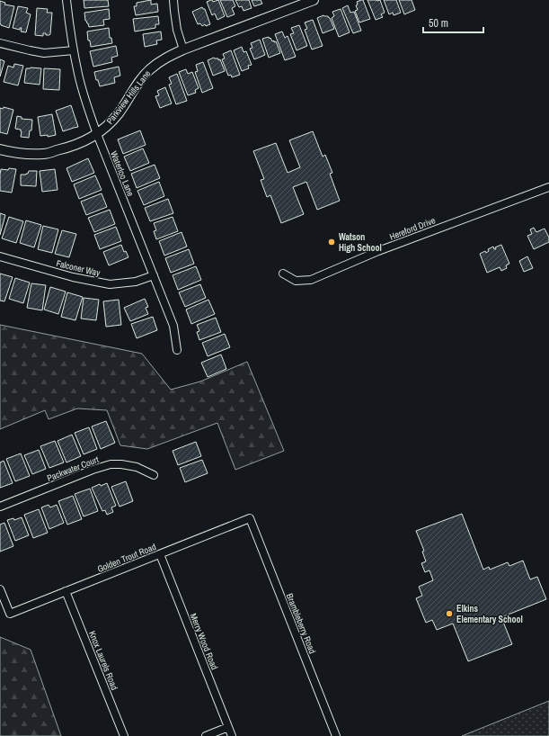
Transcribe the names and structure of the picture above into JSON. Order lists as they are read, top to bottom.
{
  "streets": {
    "street": [
      "Parkview Hills Lane",
      "Waterloo Lane",
      "Hereford Drive",
      "Falconer Way",
      "Packwater Court",
      "Golden Trout Road",
      "Brambleberry Road",
      "Merry Wood Road",
      "Knox Laurels Road"
    ]
  },
  "crossings": [
    ["Parkview Hills Lane", "Waterloo Lane"],
    ["Waterloo Lane", "Falconer Way"],
    ["Golden Trout Road", "Brambleberry Road"],
    ["Golden Trout Road", "Merry Wood Road"],
    ["Golden Trout Road", "Knox Laurels Road"]
  ],
  "places": ["Watson High School", "Elkins Elementary School"],
  "scale_bar": "50 m"
}
